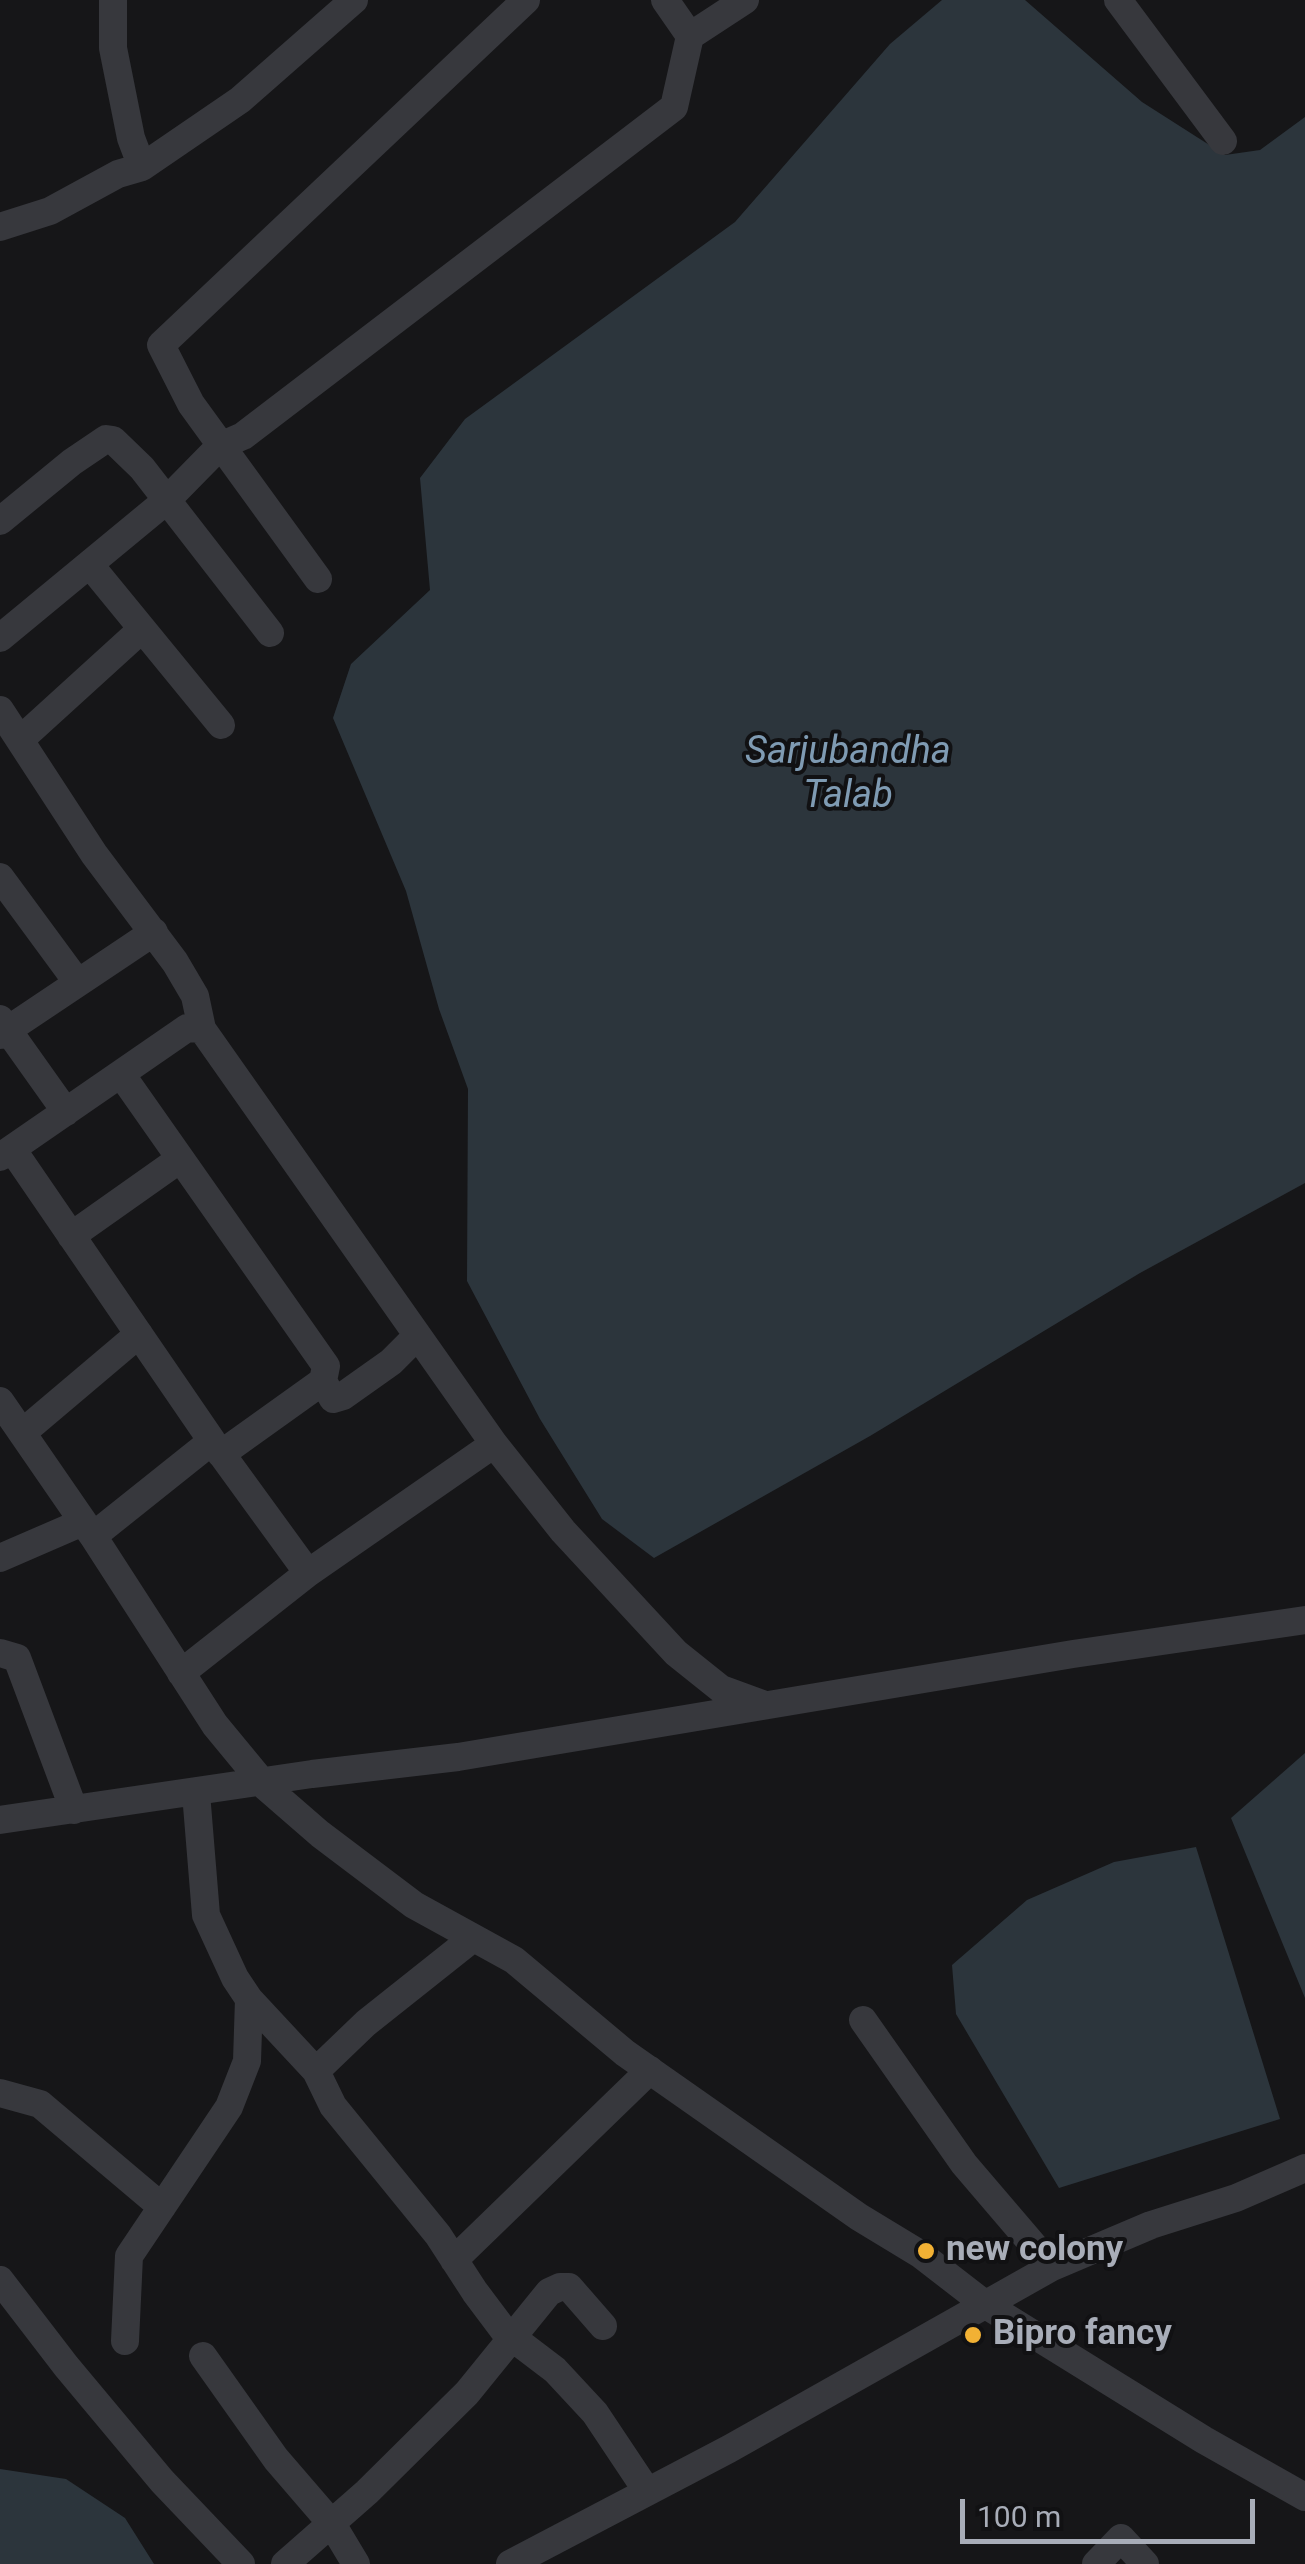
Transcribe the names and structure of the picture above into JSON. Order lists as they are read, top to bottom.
{
  "water": ["Sarjubandha Talab"],
  "places": ["new colony", "Bipro fancy"],
  "scale_bar": "100 m"
}
